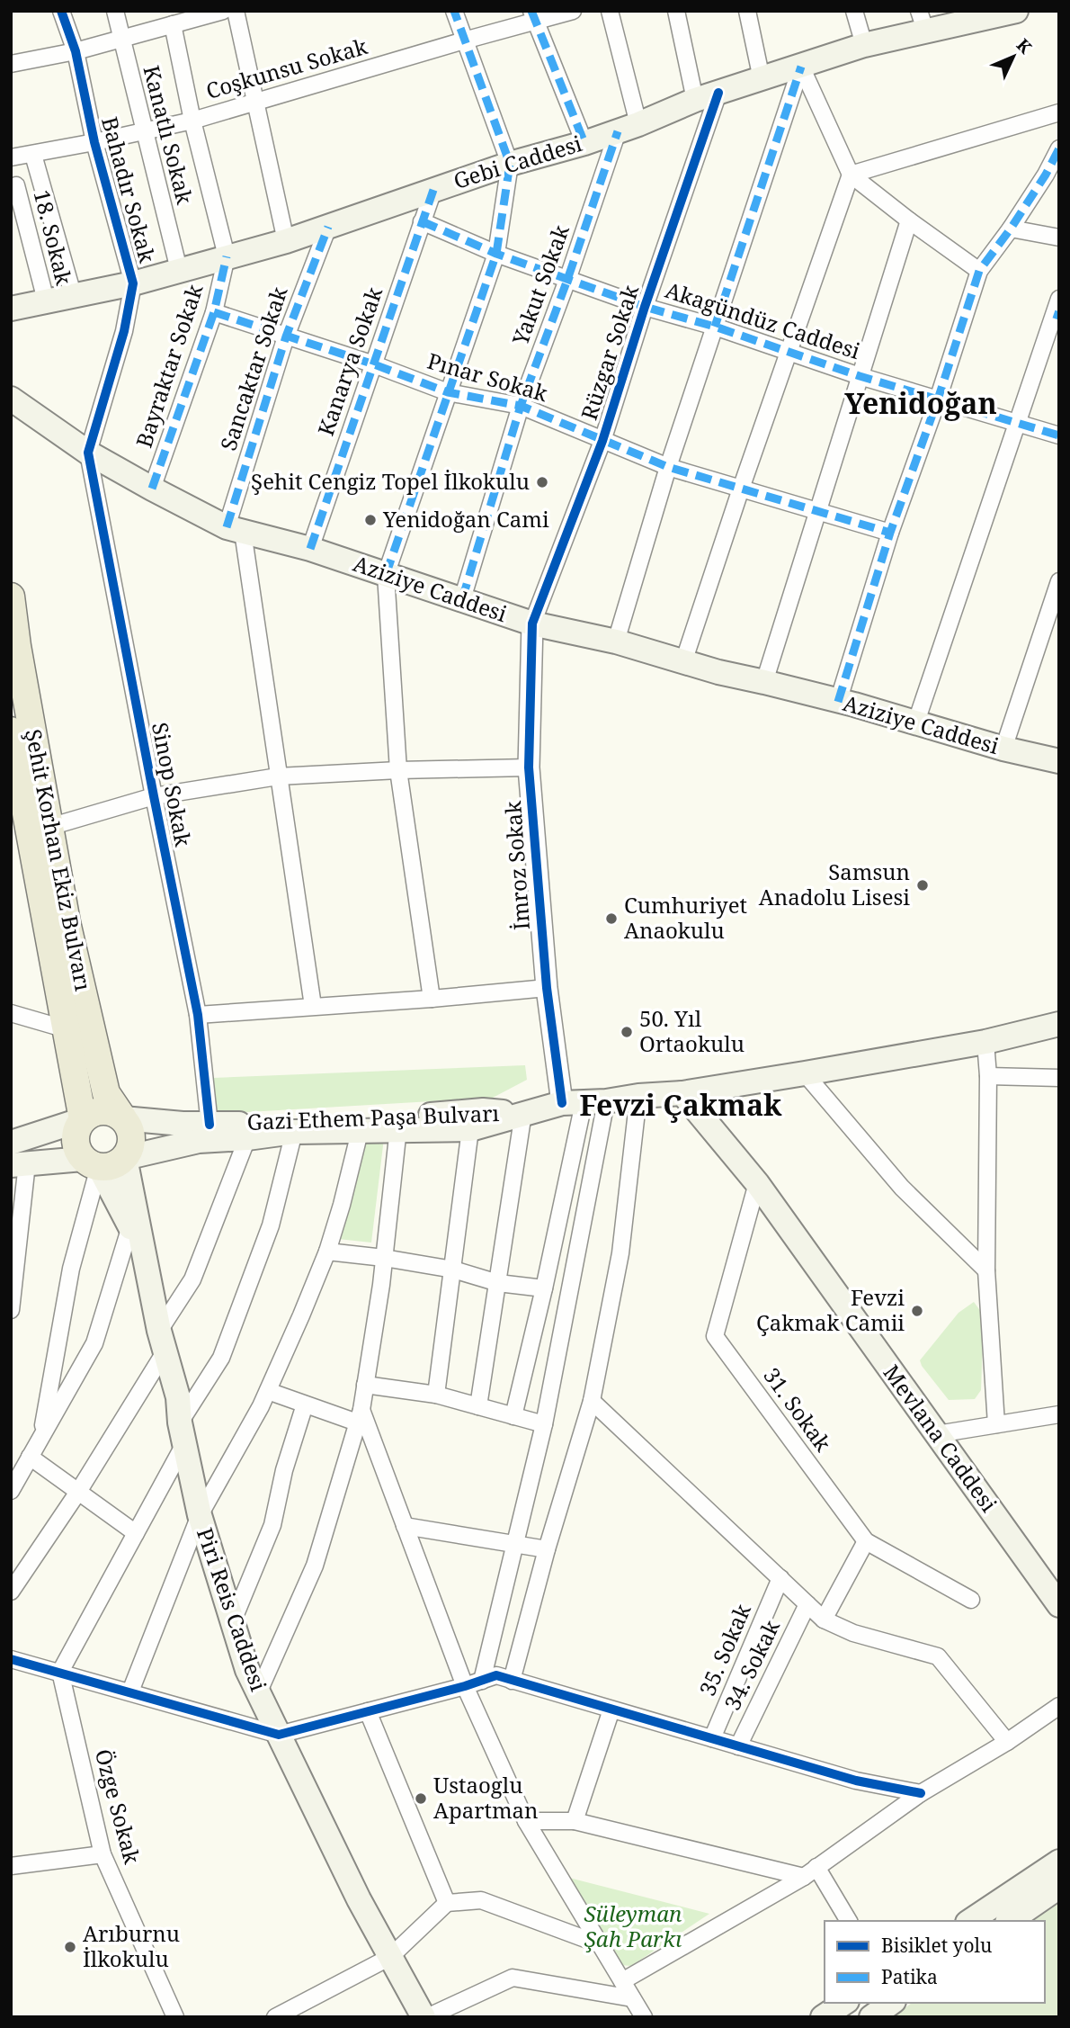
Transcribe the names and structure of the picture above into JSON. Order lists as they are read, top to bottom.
{
  "streets": {
    "main road": [
      "Gebi Caddesi",
      "Aziziye Caddesi",
      "Şehit Korhan Ekiz Bulvarı",
      "Gazi Ethem Paşa Bulvarı",
      "Mevlana Caddesi",
      "Piri Reis Caddesi"
    ],
    "street": [
      "Coşkunsu Sokak",
      "Kanatlı Sokak",
      "Bahadır Sokak",
      "18. Sokak",
      "Yakut Sokak",
      "Akagündüz Caddesi",
      "Rüzgar Sokak",
      "Kanarya Sokak",
      "Bayraktar Sokak",
      "Sancaktar Sokak",
      "Pınar Sokak",
      "Sinop Sokak",
      "İmroz Sokak",
      "31. Sokak",
      "35. Sokak",
      "34. Sokak",
      "Özge Sokak"
    ]
  },
  "crossings": [
    ["Coşkunsu Sokak", "Kanatlı Sokak"],
    ["Coşkunsu Sokak", "Bahadır Sokak"],
    ["Kanatlı Sokak", "Gebi Caddesi"],
    ["Gebi Caddesi", "Bahadır Sokak"],
    ["Gebi Caddesi", "18. Sokak"],
    ["Gebi Caddesi", "Yakut Sokak"],
    ["Gebi Caddesi", "Rüzgar Sokak"],
    ["Gebi Caddesi", "Kanarya Sokak"],
    ["Gebi Caddesi", "Bayraktar Sokak"],
    ["Gebi Caddesi", "Sancaktar Sokak"],
    ["Bahadır Sokak", "Aziziye Caddesi"],
    ["Bahadır Sokak", "Sinop Sokak"],
    ["Yakut Sokak", "Akagündüz Caddesi"],
    ["Yakut Sokak", "Pınar Sokak"],
    ["Yakut Sokak", "Aziziye Caddesi"],
    ["Akagündüz Caddesi", "Rüzgar Sokak"],
    ["Akagündüz Caddesi", "Kanarya Sokak"],
    ["Rüzgar Sokak", "Pınar Sokak"],
    ["Rüzgar Sokak", "Aziziye Caddesi"],
    ["Rüzgar Sokak", "İmroz Sokak"],
    ["Kanarya Sokak", "Pınar Sokak"],
    ["Kanarya Sokak", "Aziziye Caddesi"],
    ["Bayraktar Sokak", "Pınar Sokak"],
    ["Bayraktar Sokak", "Aziziye Caddesi"],
    ["Sancaktar Sokak", "Pınar Sokak"],
    ["Sancaktar Sokak", "Aziziye Caddesi"],
    ["Aziziye Caddesi", "Sinop Sokak"],
    ["Aziziye Caddesi", "İmroz Sokak"],
    ["Sinop Sokak", "Gazi Ethem Paşa Bulvarı"],
    ["Şehit Korhan Ekiz Bulvarı", "Gazi Ethem Paşa Bulvarı"],
    ["Şehit Korhan Ekiz Bulvarı", "Piri Reis Caddesi"],
    ["Gazi Ethem Paşa Bulvarı", "Piri Reis Caddesi"],
    ["31. Sokak", "Mevlana Caddesi"]
  ],
  "districts": ["Yenidoğan", "Fevzi Çakmak"],
  "parks": ["Süleyman Şah Parkı"],
  "places": [
    "Şehit Cengiz Topel İlkokulu",
    "Yenidoğan Cami",
    "Samsun Anadolu Lisesi",
    "Cumhuriyet Anaokulu",
    "50. Yıl Ortaokulu",
    "Fevzi Çakmak Camii",
    "Ustaoglu Apartman",
    "Arıburnu İlkokulu"
  ],
  "legend": ["Bisiklet yolu", "Patika"],
  "north": "top right"
}
